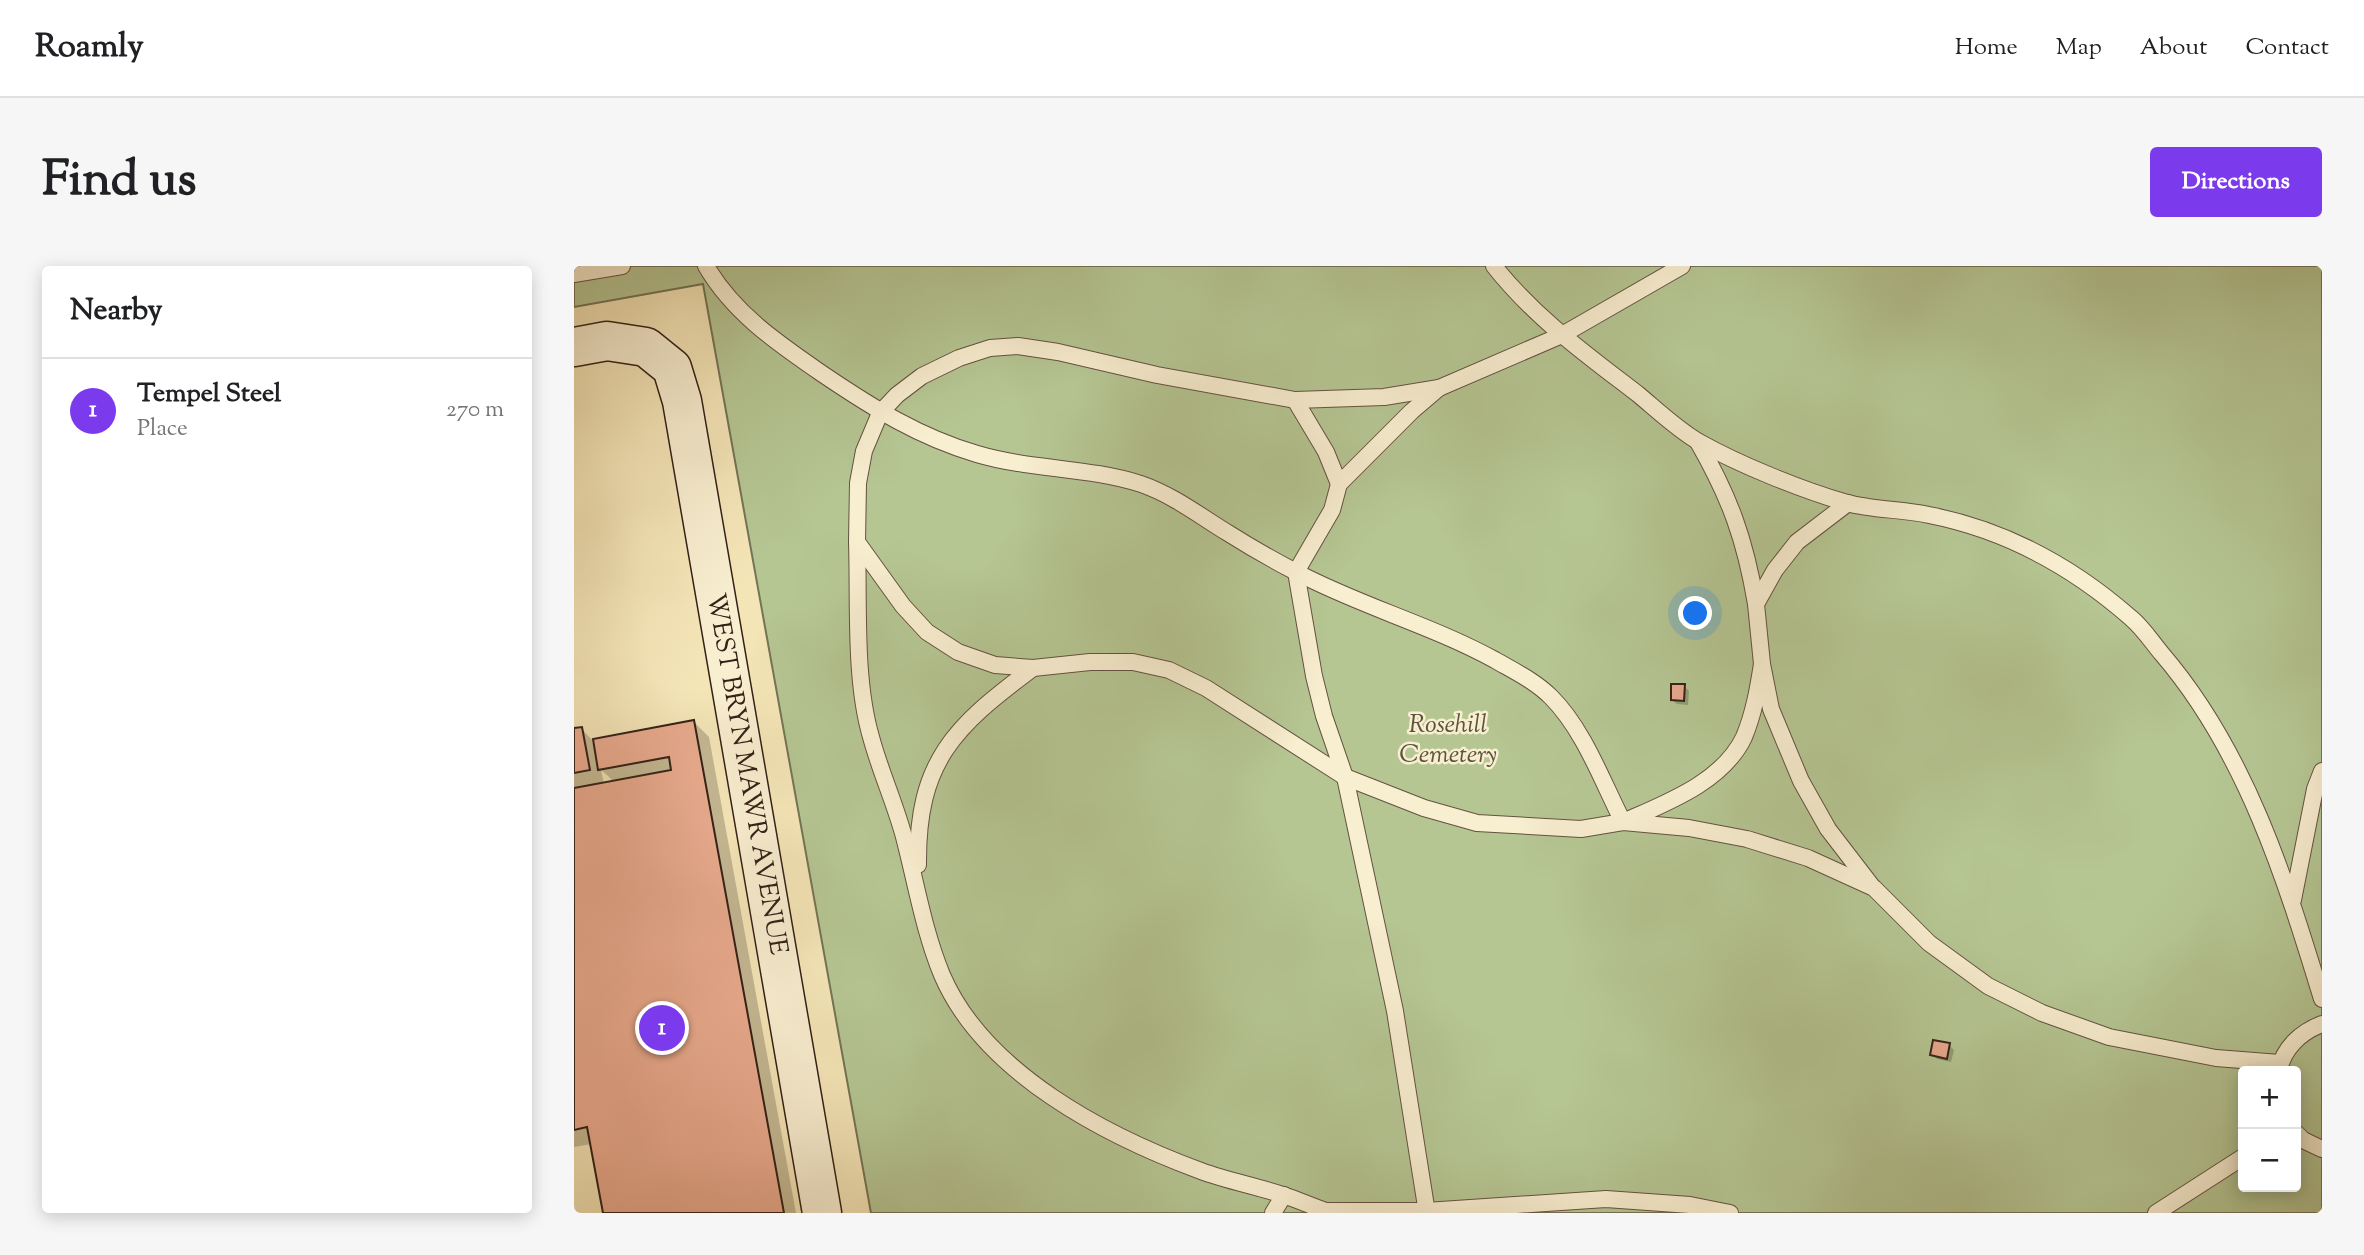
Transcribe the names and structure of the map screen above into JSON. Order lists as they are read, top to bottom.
{
  "streets": {
    "street": ["WEST BRYN MAWR AVENUE"]
  },
  "parks": ["Rosehill Cemetery"],
  "page": {
    "header": "Roamly",
    "nav": [
      "Home",
      "Map",
      "About",
      "Contact"
    ],
    "title": "Find us",
    "buttons": "Directions",
    "heading": "Nearby",
    "list": [
      {
        "mark": "1",
        "name": "Tempel Steel",
        "note": "Place",
        "value": "270 m"
      }
    ],
    "pins": "1",
    "map_buttons": ["+", "−"]
  }
}
